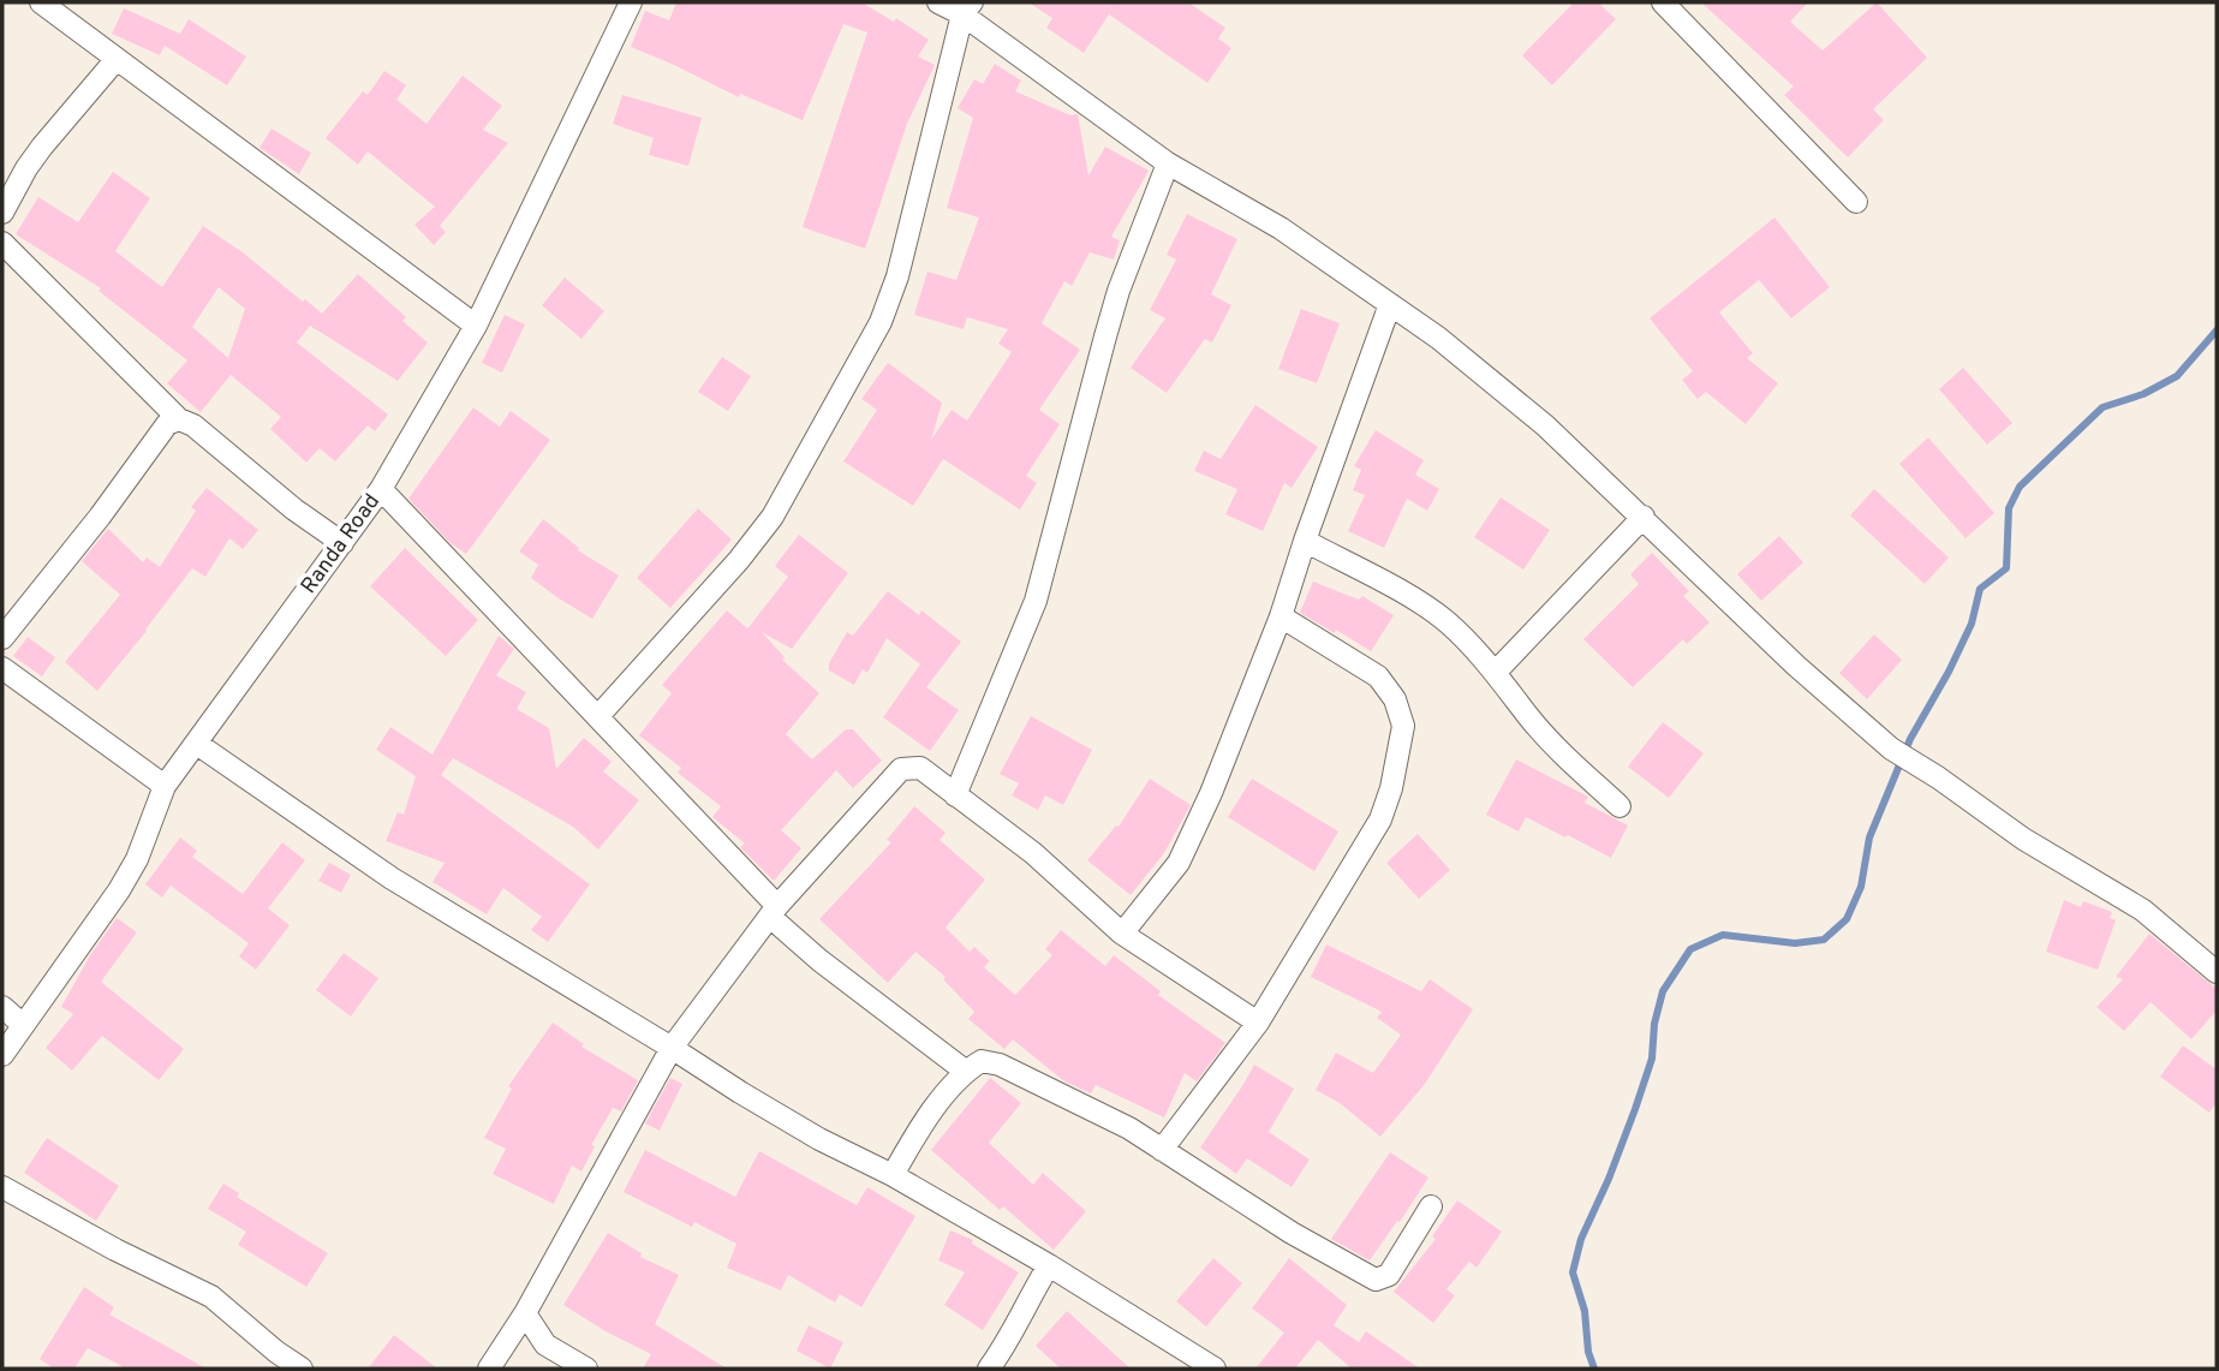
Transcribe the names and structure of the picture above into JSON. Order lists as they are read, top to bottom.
{
  "streets": {
    "street": ["Randa Road"]
  }
}
